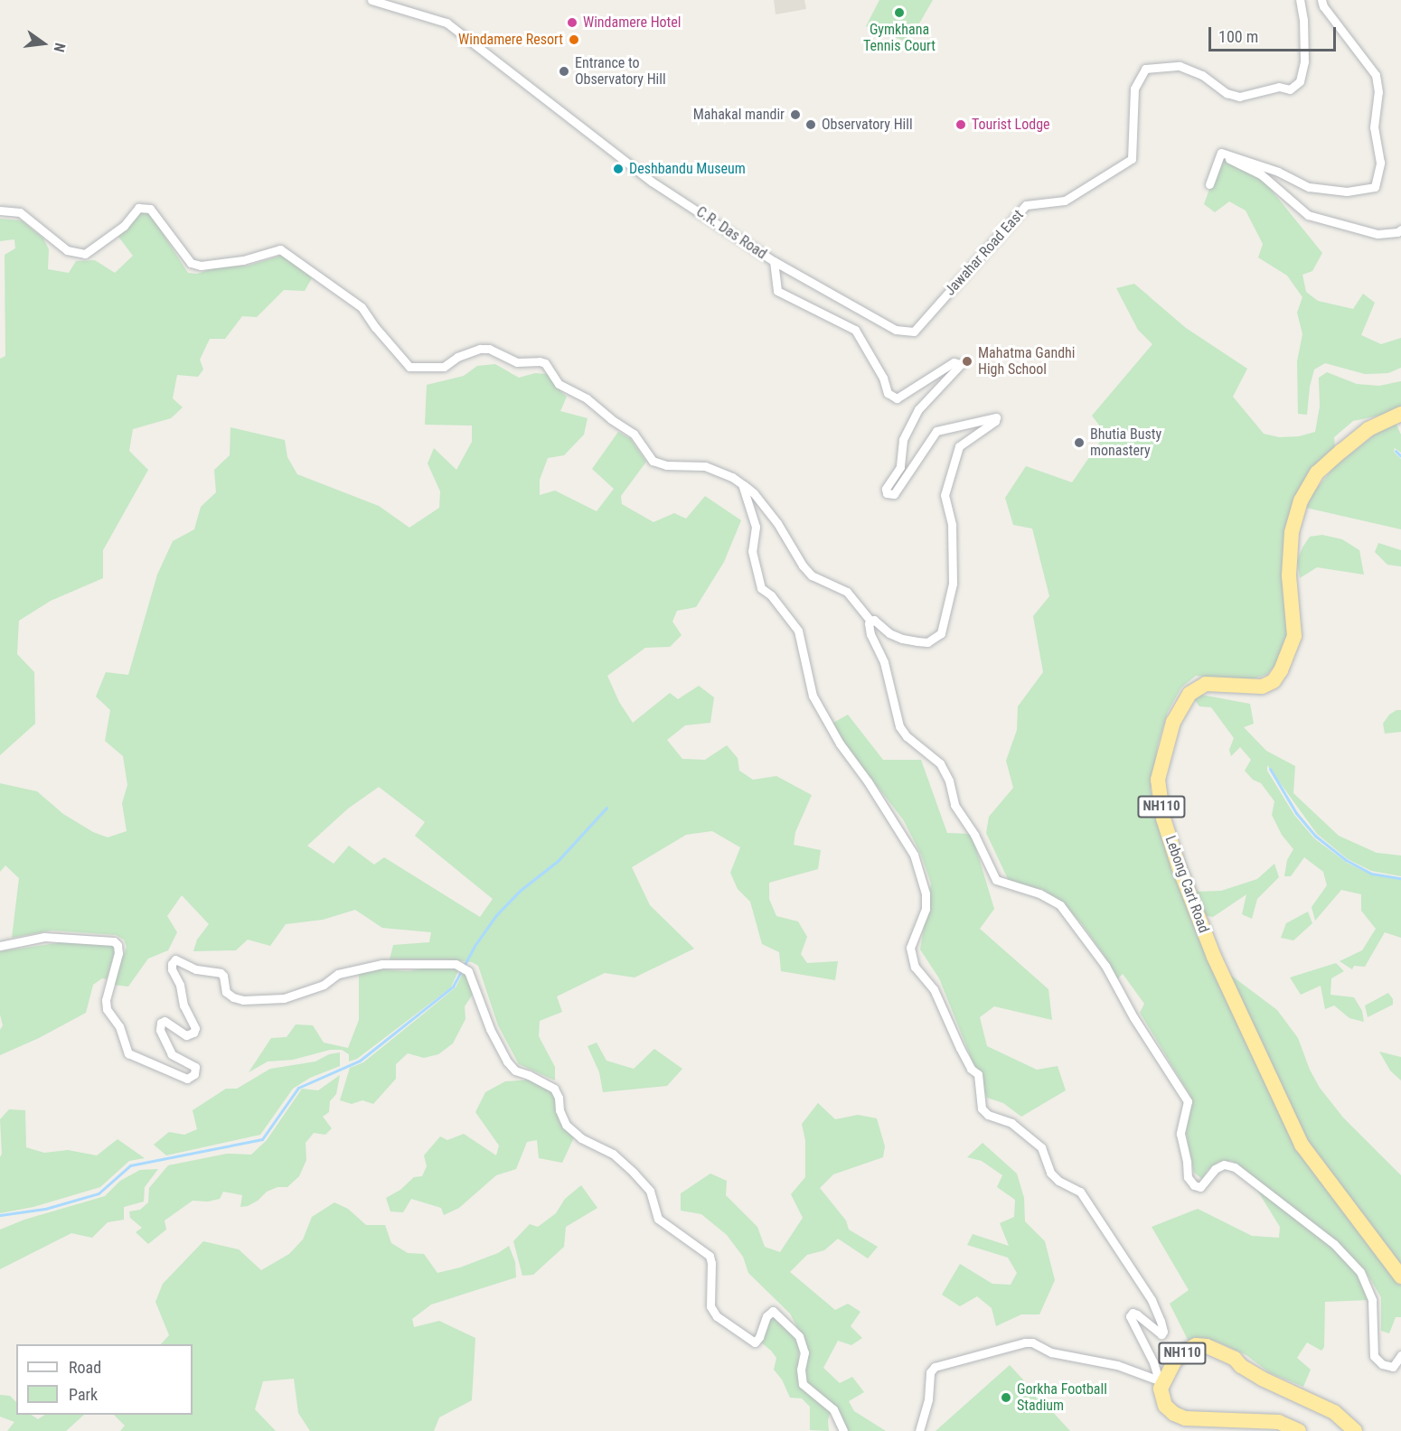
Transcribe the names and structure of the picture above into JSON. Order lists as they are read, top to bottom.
{
  "streets": {
    "highway": ["NH110", "Lebong Cart Road"],
    "street": ["C.R. Das Road", "Jawahar Road East"]
  },
  "crossings": [
    ["C.R. Das Road", "Jawahar Road East"]
  ],
  "places": [
    "Gymkhana Tennis Court",
    "Windamere Hotel",
    "Windamere Resort",
    "Entrance to Observatory Hill",
    "Mahakal mandir",
    "Observatory Hill",
    "Tourist Lodge",
    "Deshbandu Museum",
    "Mahatma Gandhi High School",
    "Bhutia Busty monastery",
    "Gorkha Football Stadium"
  ],
  "legend": ["Road", "Park"],
  "scale_bar": "100 m",
  "north": "right"
}
